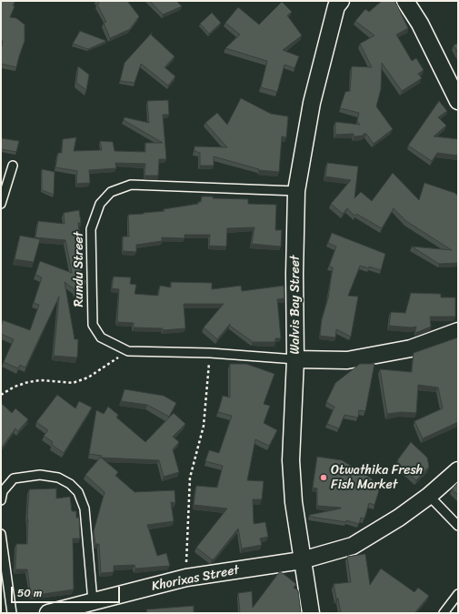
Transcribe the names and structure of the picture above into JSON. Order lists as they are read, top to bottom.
{
  "streets": {
    "street": ["Walvis Bay Street", "Khorixas Street"],
    "lane": ["Rundu Street"]
  },
  "crossings": [
    ["Rundu Street", "Walvis Bay Street"],
    ["Walvis Bay Street", "Khorixas Street"]
  ],
  "places": ["Otwathika Fresh Fish Market"],
  "scale_bar": "50 m"
}
